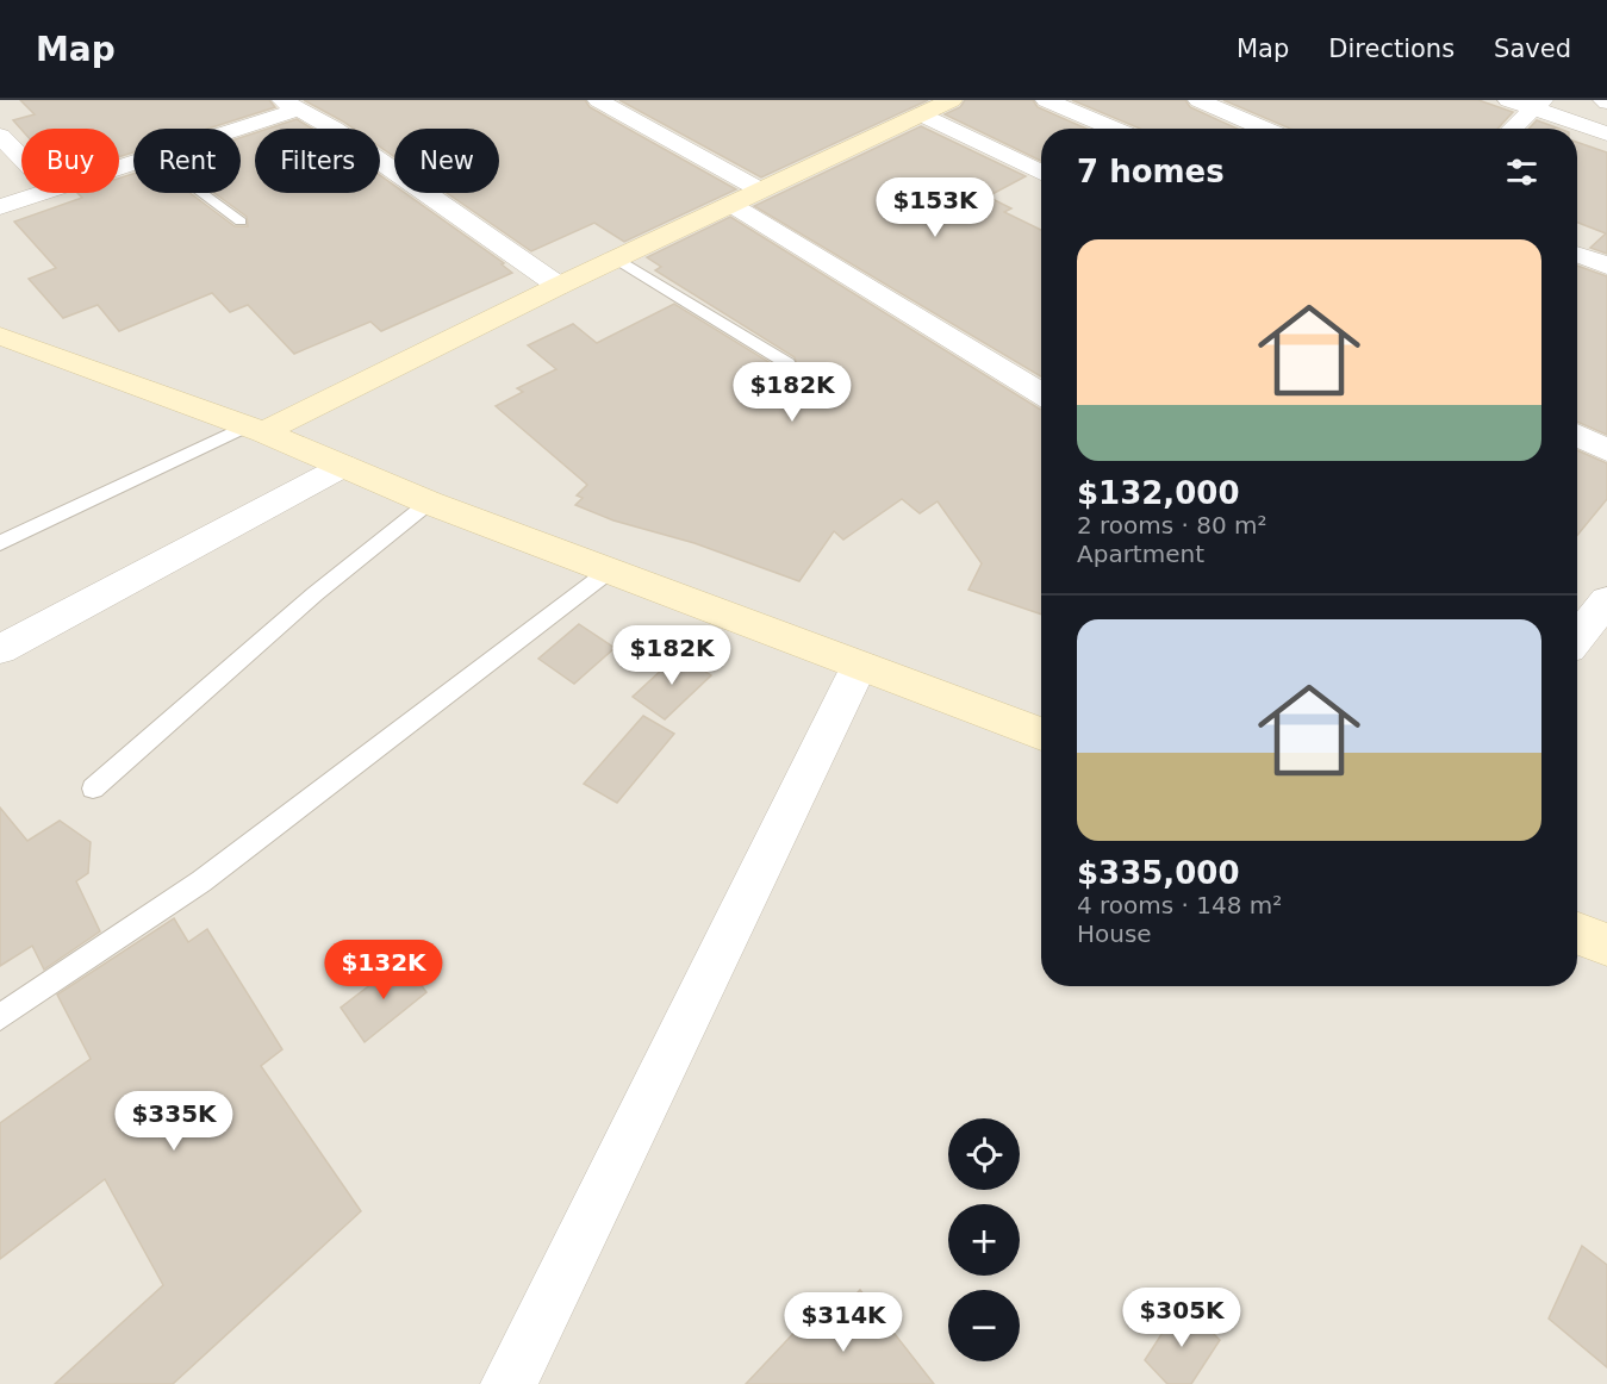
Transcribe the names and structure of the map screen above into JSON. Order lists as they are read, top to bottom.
{
  "page": {
    "header": "Map",
    "nav": ["Map", "Directions", "Saved"],
    "chip": [
      "Buy",
      "Rent",
      "Filters",
      "New"
    ],
    "heading": "7 homes",
    "price": [
      "$153K",
      "$182K",
      "$182K",
      "$132K",
      "$335K",
      "$305K",
      "$314K"
    ],
    "list": [
      {
        "name": "$132,000",
        "note": "2 rooms · 80 m² · Apartment"
      },
      {
        "name": "$335,000",
        "note": "4 rooms · 148 m² · House"
      }
    ],
    "map_buttons": ["+", "−"]
  }
}
